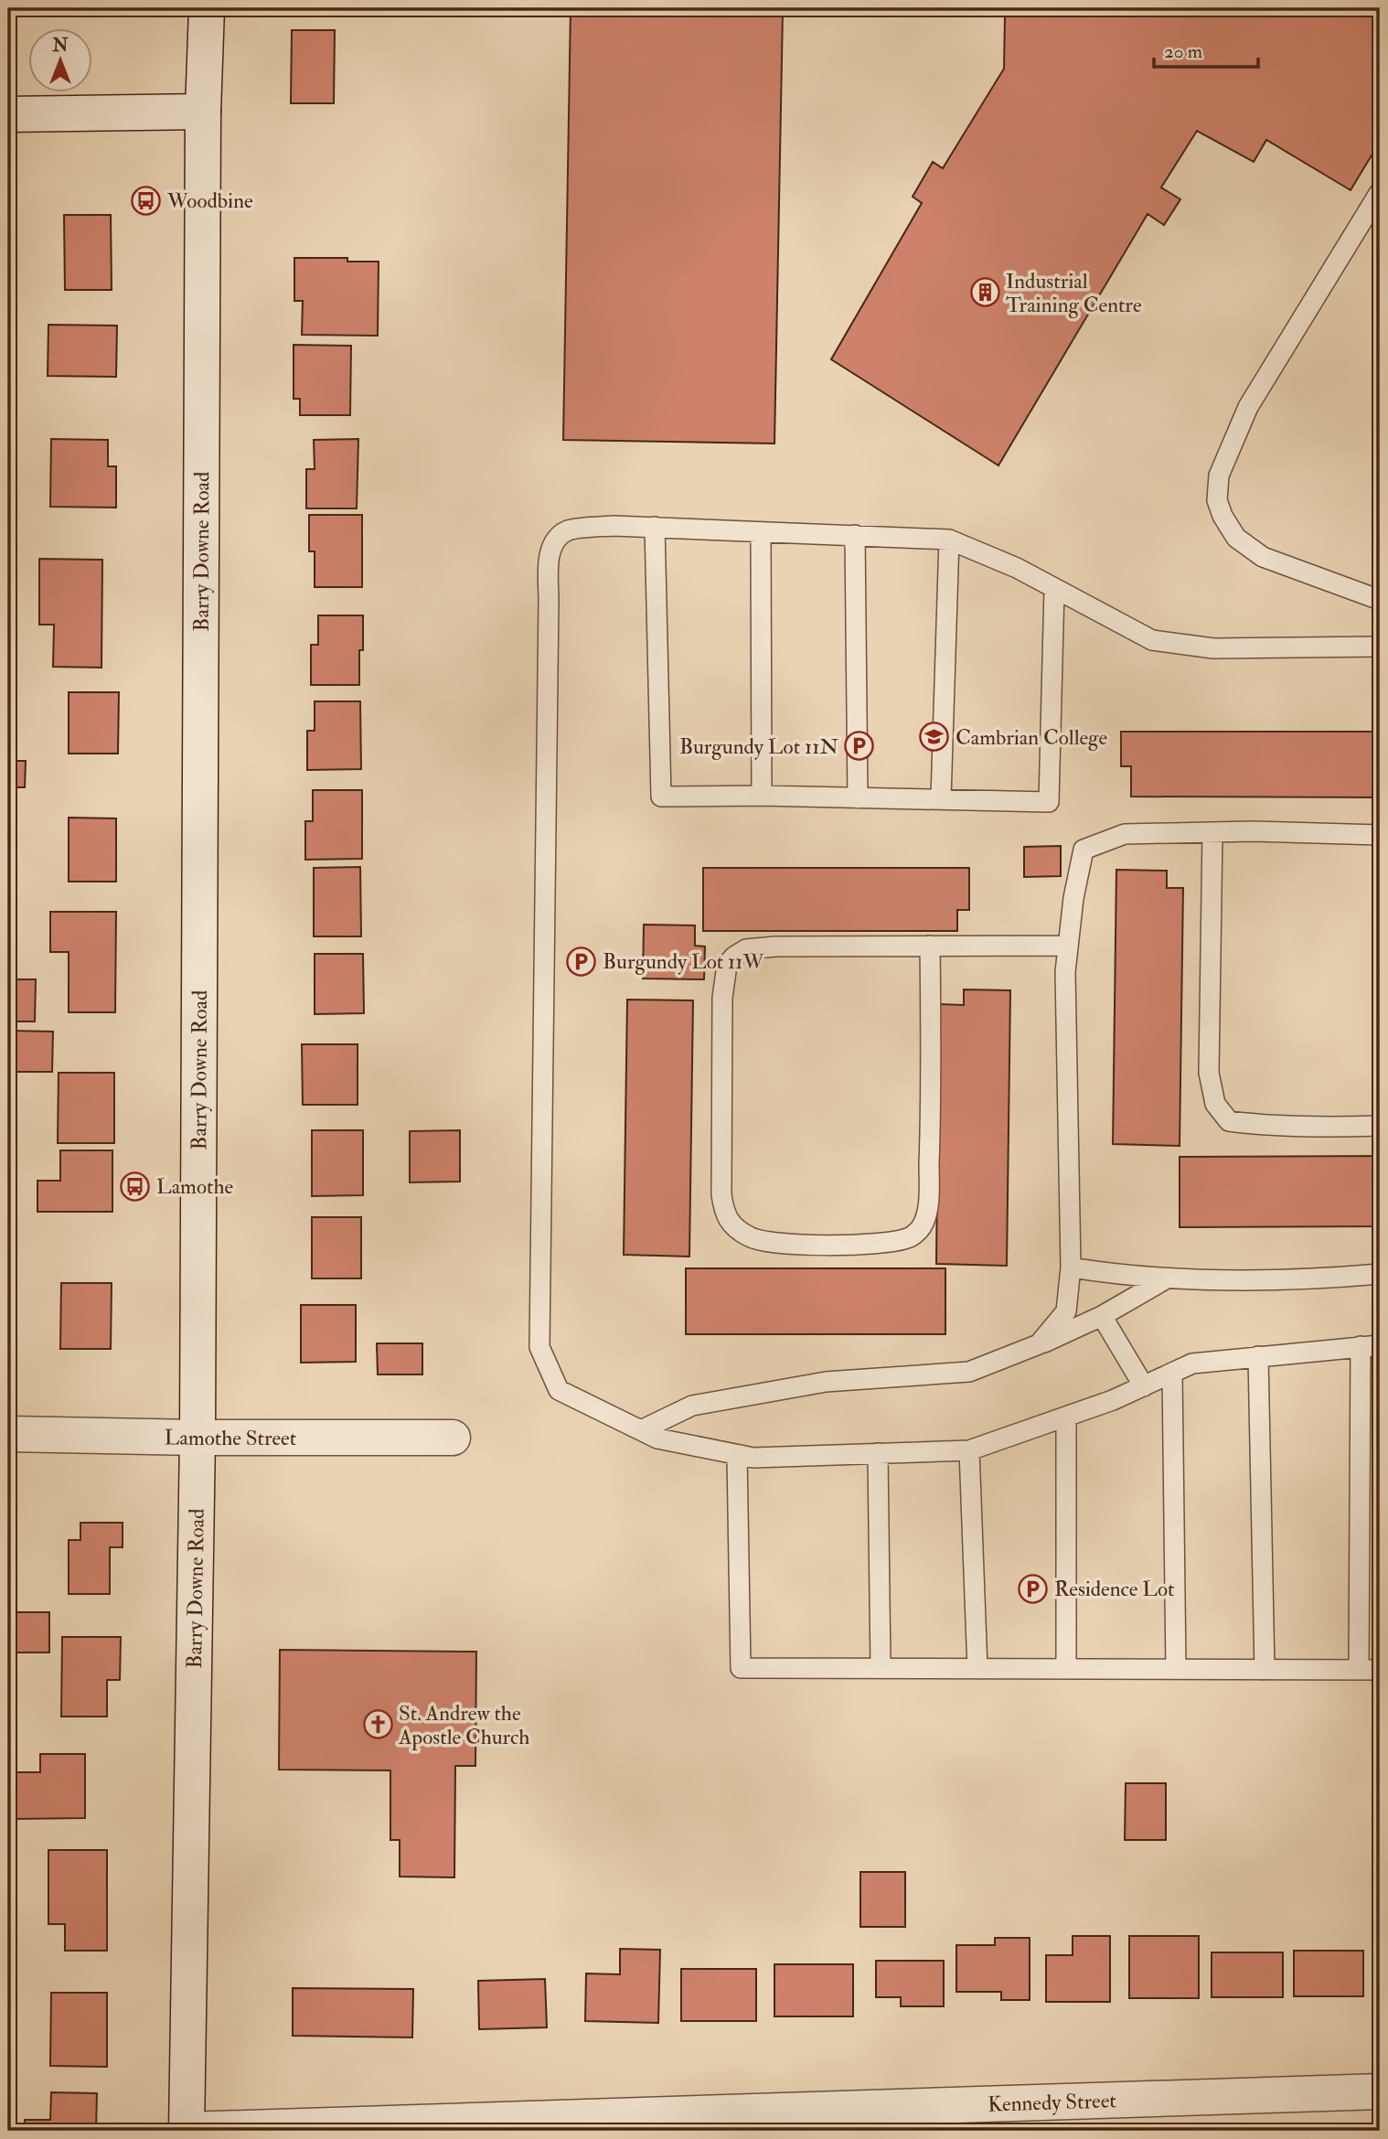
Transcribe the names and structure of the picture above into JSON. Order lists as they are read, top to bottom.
{
  "streets": {
    "main road": ["Barry Downe Road", "Lamothe Street", "Kennedy Street"]
  },
  "crossings": [
    ["Barry Downe Road", "Lamothe Street"],
    ["Barry Downe Road", "Kennedy Street"]
  ],
  "places": {
    "bus stop": ["Woodbine", "Lamothe"],
    "building": ["Industrial Training Centre"],
    "school or university": ["Cambrian College"],
    "parking": ["Burgundy Lot 11N", "Burgundy Lot 11W", "Residence Lot"],
    "church": ["St. Andrew the Apostle Church"]
  },
  "scale_bar": "20 m",
  "north": "top"
}
